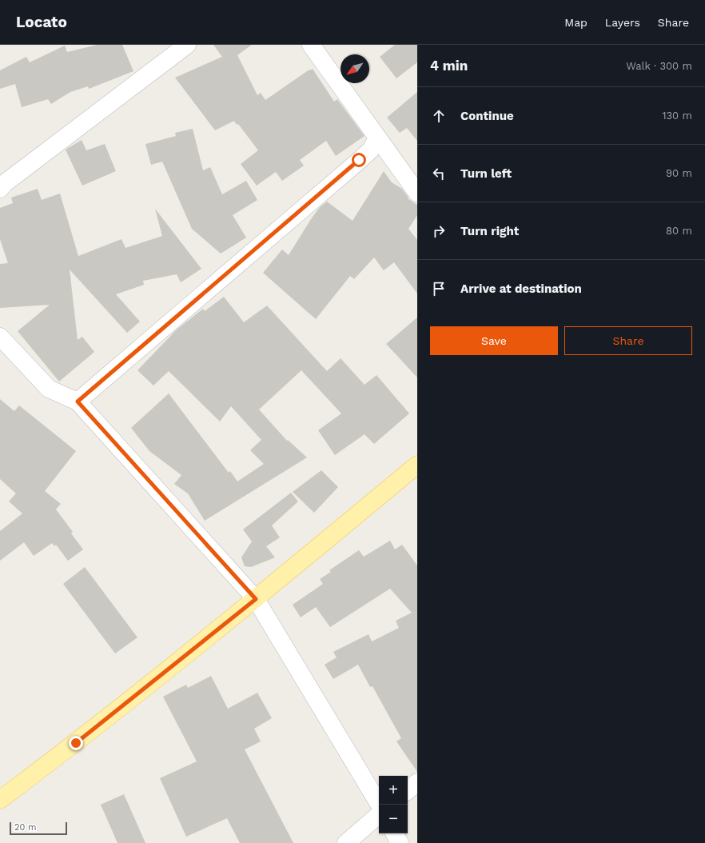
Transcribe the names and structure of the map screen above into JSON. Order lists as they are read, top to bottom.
{
  "scale_bar": "20 m",
  "north": "bottom left",
  "page": {
    "header": "Locato",
    "nav": ["Map", "Layers", "Share"],
    "heading": ["4 min", "Walk · 300 m"],
    "list": [
      ["Continue", "130 m"],
      ["Turn left", "90 m"],
      ["Turn right", "80 m"],
      "Arrive at destination"
    ],
    "buttons": ["Save", "Share"],
    "map_buttons": ["+", "−"],
    "scale": "20 m"
  }
}
